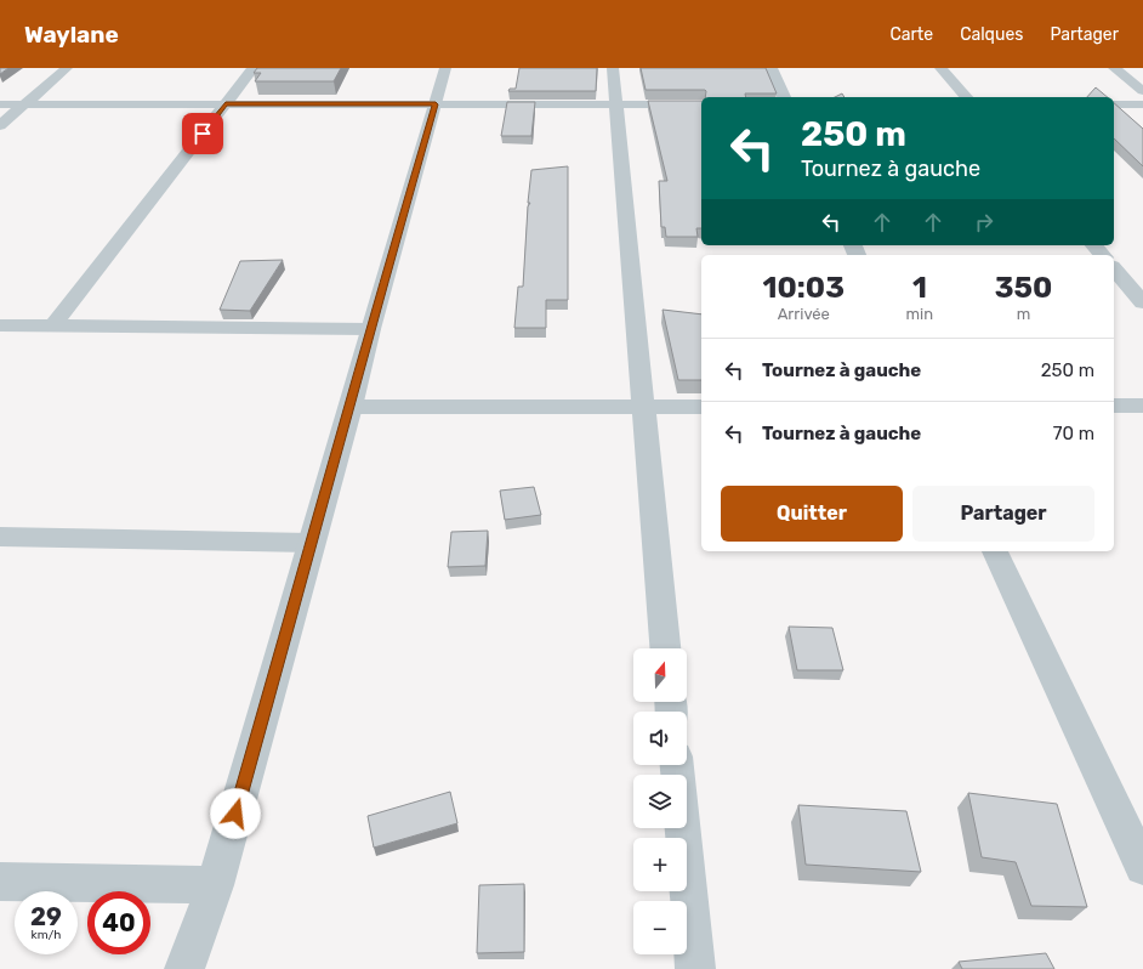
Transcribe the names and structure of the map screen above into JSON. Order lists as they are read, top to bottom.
{
  "north": "top",
  "page": {
    "header": "Waylane",
    "nav": ["Carte", "Calques", "Partager"],
    "turn": ["250 m", "Tournez à gauche"],
    "eta": [
      "10:03",
      "Arrivée",
      "1",
      "min",
      "350",
      "m"
    ],
    "list": [
      {
        "name": "Tournez à gauche",
        "value": "250 m"
      },
      {
        "name": "Tournez à gauche",
        "value": "70 m"
      }
    ],
    "buttons": ["Quitter", "Partager"],
    "map_buttons": ["+", "−"],
    "speed": "29 km/h",
    "limit": "40"
  }
}
